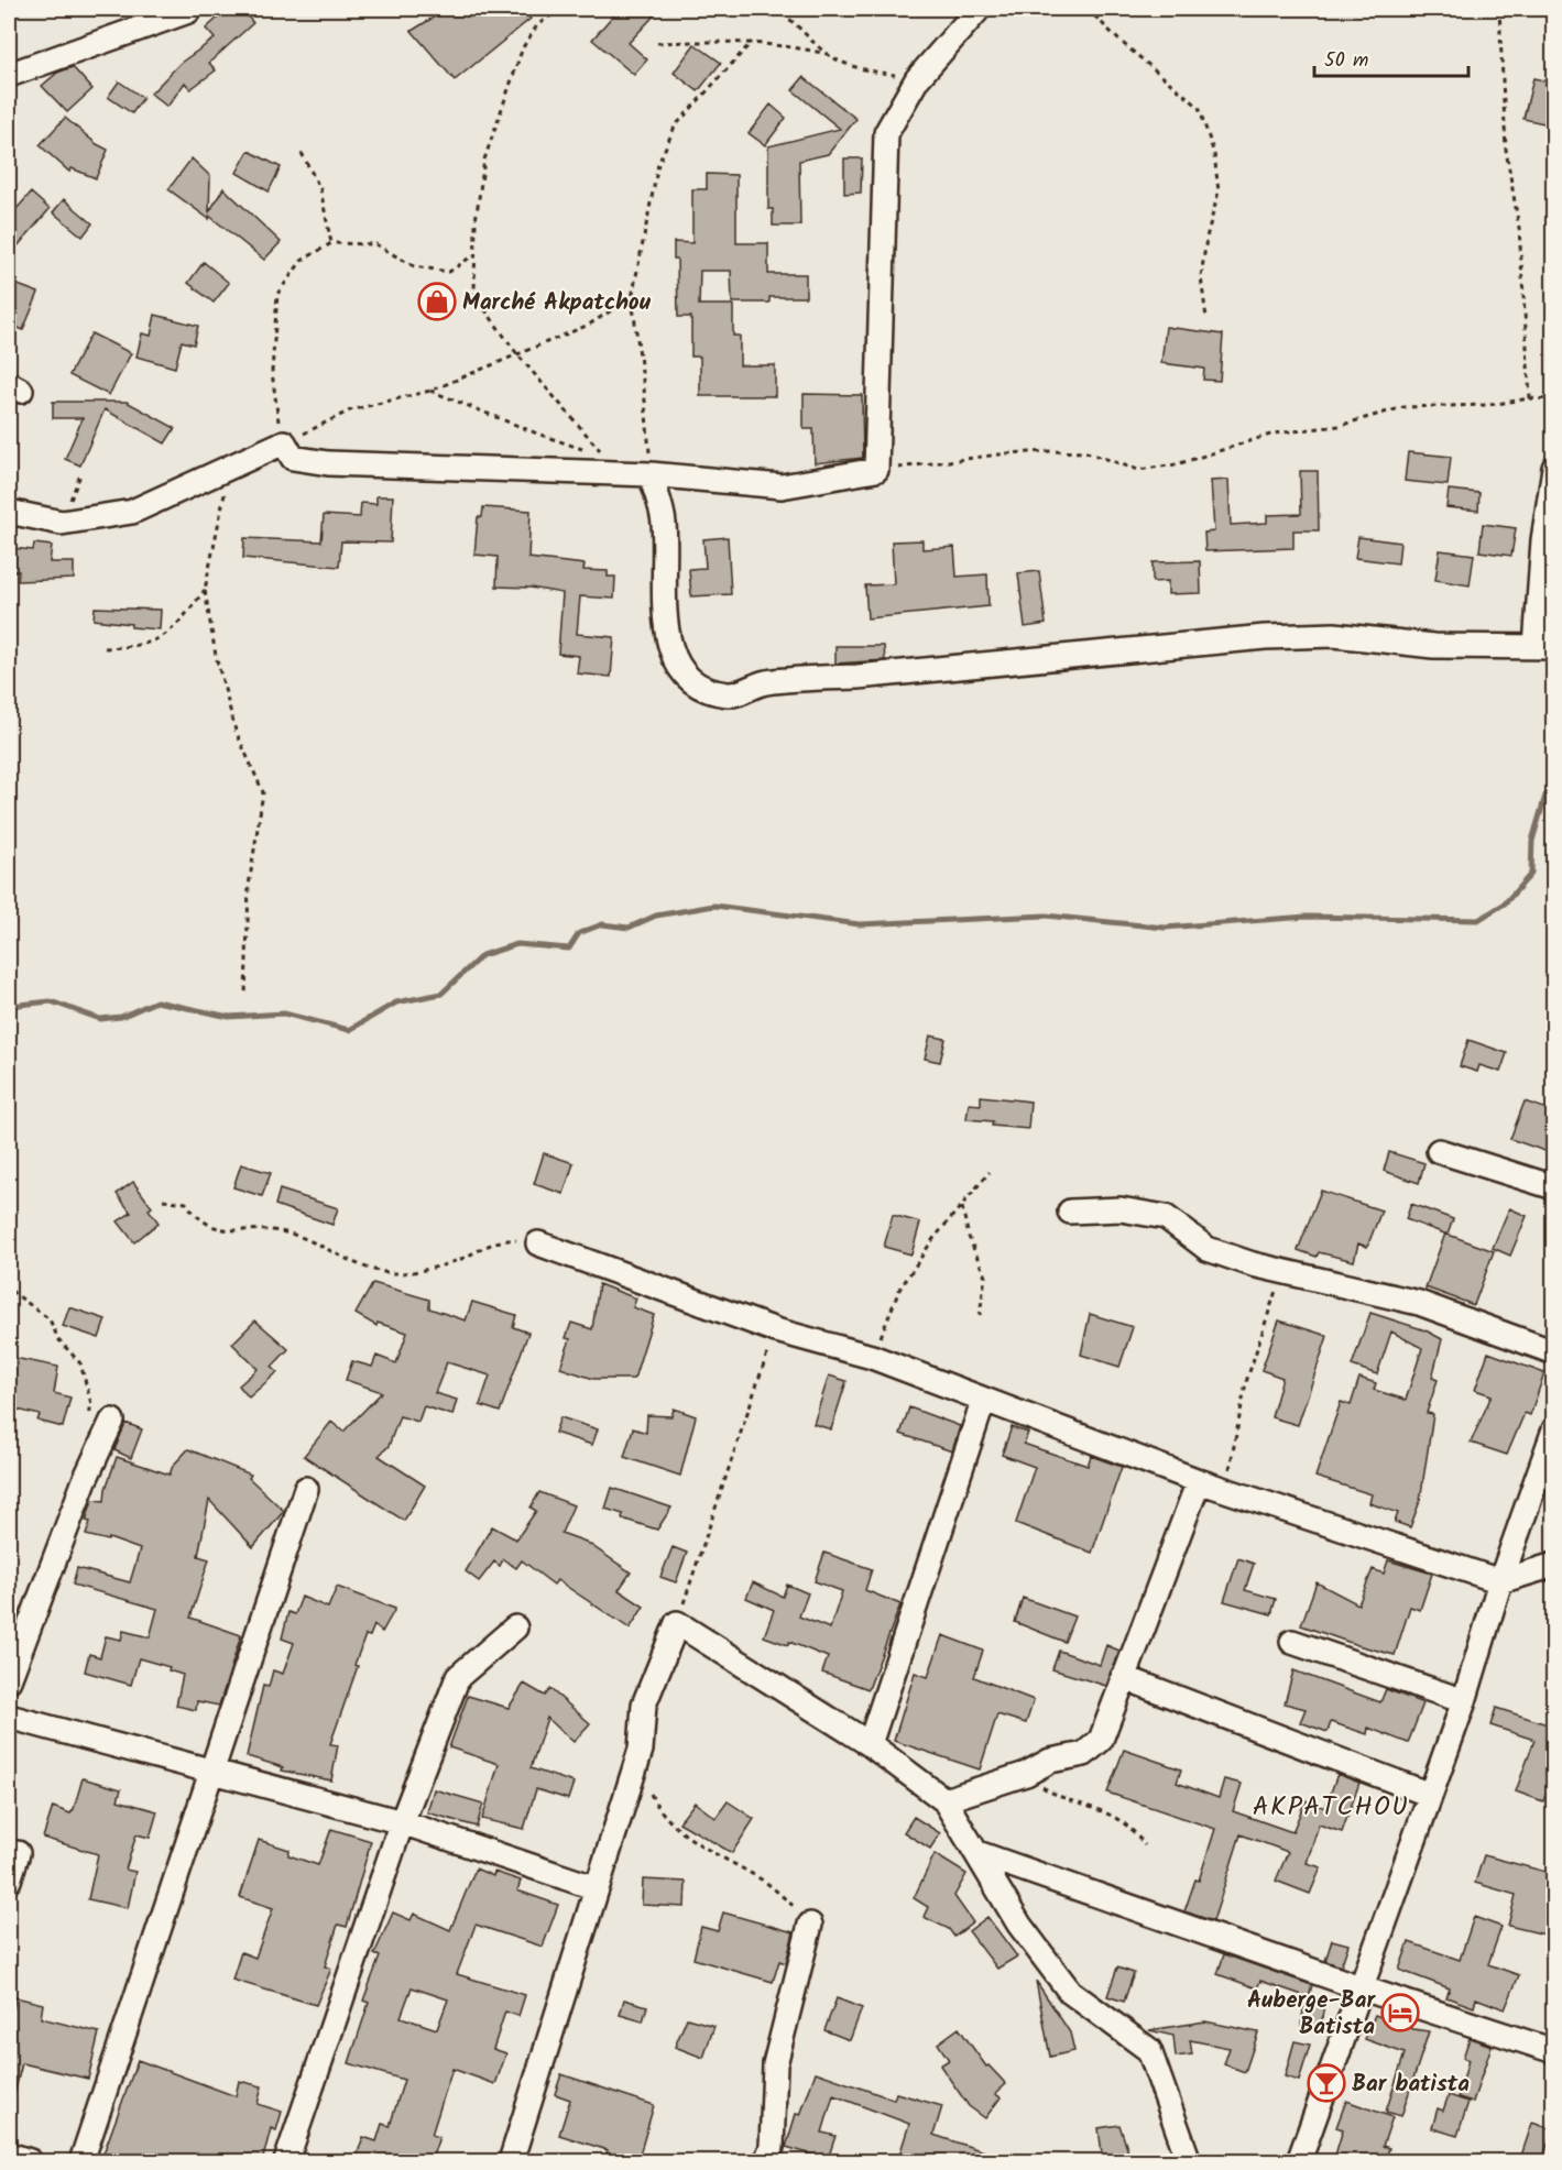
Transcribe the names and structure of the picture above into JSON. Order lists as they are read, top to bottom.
{
  "districts": ["AKPATCHOU"],
  "places": {
    "shop": ["Marché Akpatchou"],
    "hotel": ["Auberge-Bar Batista"],
    "bar": ["Bar batista"]
  },
  "scale_bar": "50 m"
}
